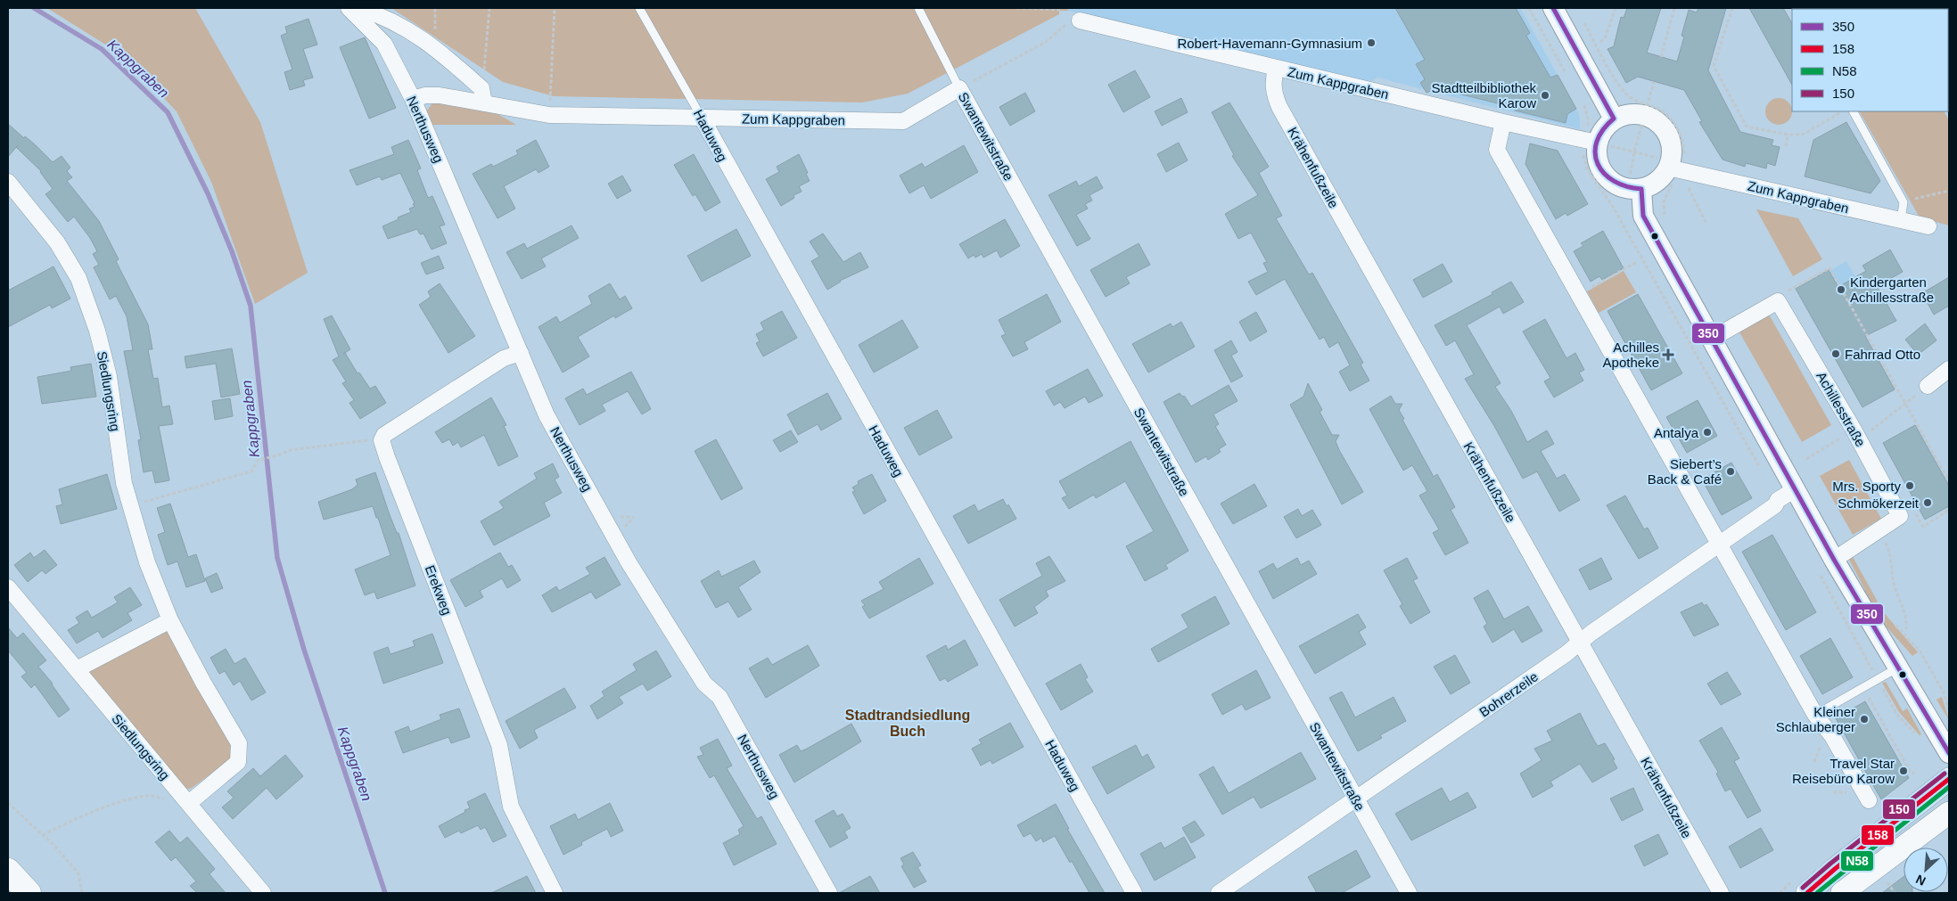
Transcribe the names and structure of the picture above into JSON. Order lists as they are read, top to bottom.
{
  "streets": {
    "street": [
      "Zum Kappgraben",
      "Nerthusweg",
      "Haduweg",
      "Swantewitstraße",
      "Krähenfußzeile",
      "Siedlungsring",
      "Achillesstraße",
      "Erekweg",
      "Bohrerzeile"
    ]
  },
  "crossings": [
    ["Zum Kappgraben", "Nerthusweg"],
    ["Zum Kappgraben", "Haduweg"],
    ["Zum Kappgraben", "Swantewitstraße"],
    ["Zum Kappgraben", "Krähenfußzeile"],
    ["Swantewitstraße", "Bohrerzeile"],
    ["Krähenfußzeile", "Bohrerzeile"]
  ],
  "districts": ["Stadtrandsiedlung Buch"],
  "water": ["Kappgraben"],
  "places": {
    "other": [
      "Robert-Havemann-Gymnasium",
      "Stadtteilbibliothek Karow",
      "Kindergarten Achillesstraße",
      "Fahrrad Otto",
      "Antalya",
      "Siebert’s Back & Café",
      "Mrs. Sporty",
      "Schmökerzeit",
      "Kleiner Schlauberger",
      "Travel Star Reisebüro Karow"
    ],
    "health": ["Achilles Apotheke"]
  },
  "lines": [
    "transit line 350",
    "transit line 150",
    "transit line 158",
    "transit line N58"
  ],
  "legend": [
    "350",
    "158",
    "N58",
    "150"
  ],
  "north": "bottom left"
}
